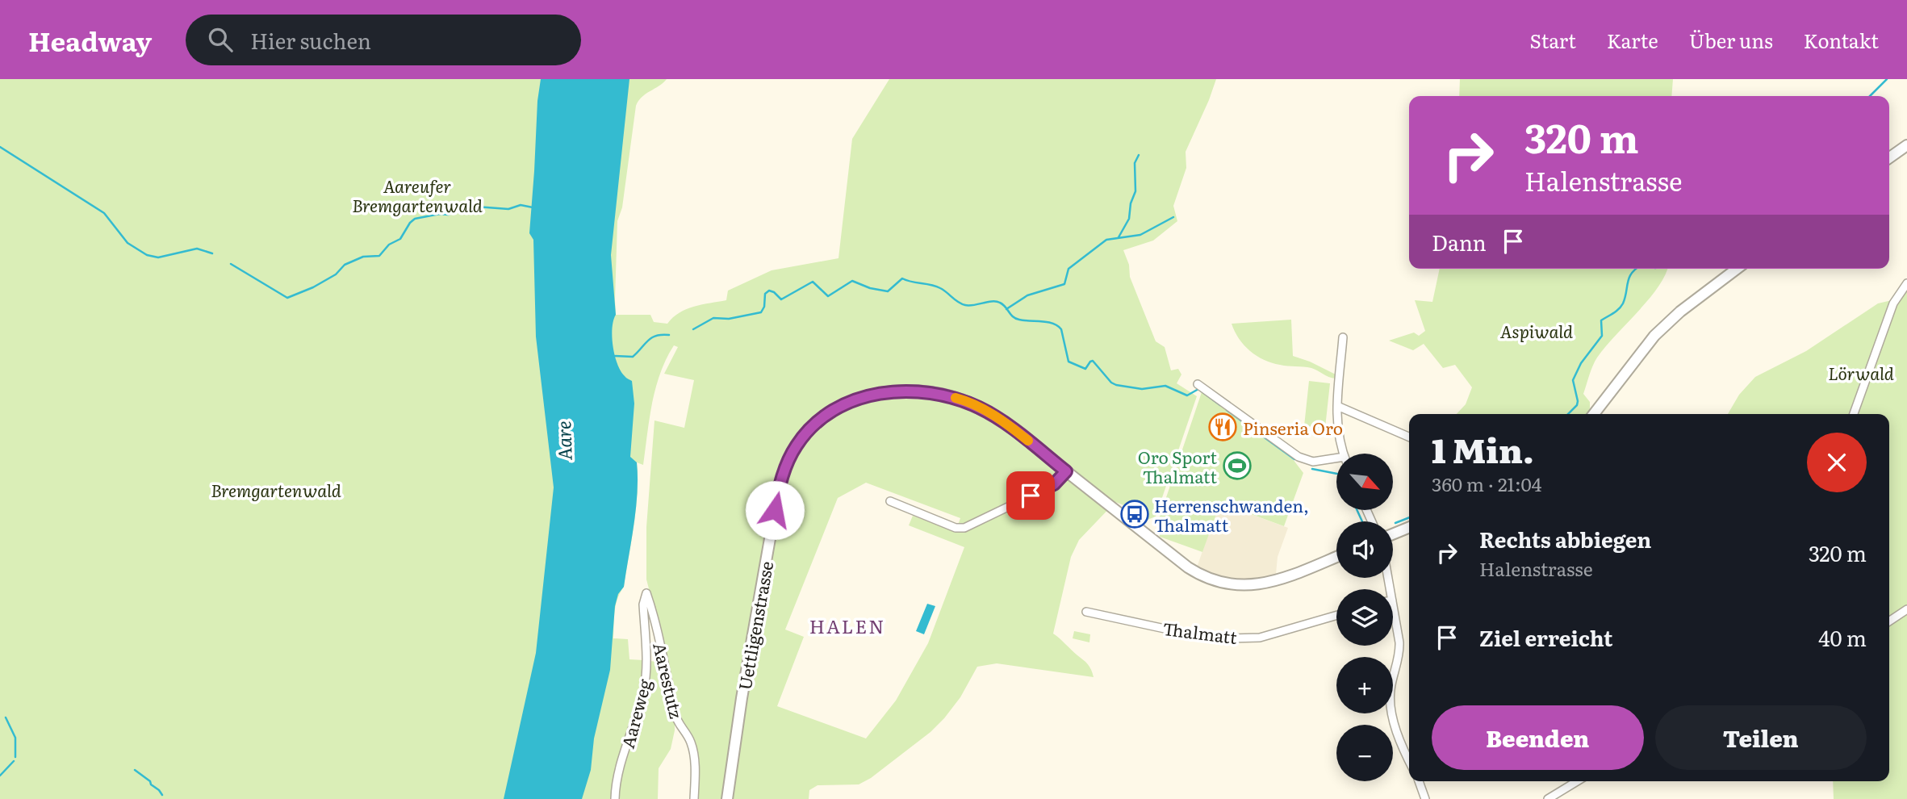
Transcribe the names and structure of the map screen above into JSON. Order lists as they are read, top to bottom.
{
  "streets": {
    "main road": ["Uettligenstrasse"],
    "street": ["Thalmatt", "Aarestutz", "Aareweg"]
  },
  "crossings": [
    ["Aarestutz", "Aareweg"]
  ],
  "districts": ["HALEN"],
  "water": ["Aare"],
  "parks": [
    "Aareufer Bremgartenwald",
    "Aspiwald",
    "Lörwald",
    "Bremgartenwald"
  ],
  "places": {
    "restaurant": ["Pinseria Oro"],
    "sports": ["Oro Sport Thalmatt"],
    "bus stop": ["Herrenschwanden, Thalmatt"]
  },
  "north": "bottom right",
  "page": {
    "header": "Headway",
    "search": "Hier suchen",
    "nav": [
      "Start",
      "Karte",
      "Über uns",
      "Kontakt"
    ],
    "turn": ["320 m", "Halenstrasse"],
    "then": "Dann",
    "heading": ["1 Min.", "360 m · 21:04"],
    "map_buttons": ["+", "−"],
    "list": [
      {
        "name": "Rechts abbiegen",
        "note": "Halenstrasse",
        "value": "320 m"
      },
      {
        "name": "Ziel erreicht",
        "value": "40 m"
      }
    ],
    "buttons": ["Beenden", "Teilen"]
  }
}
